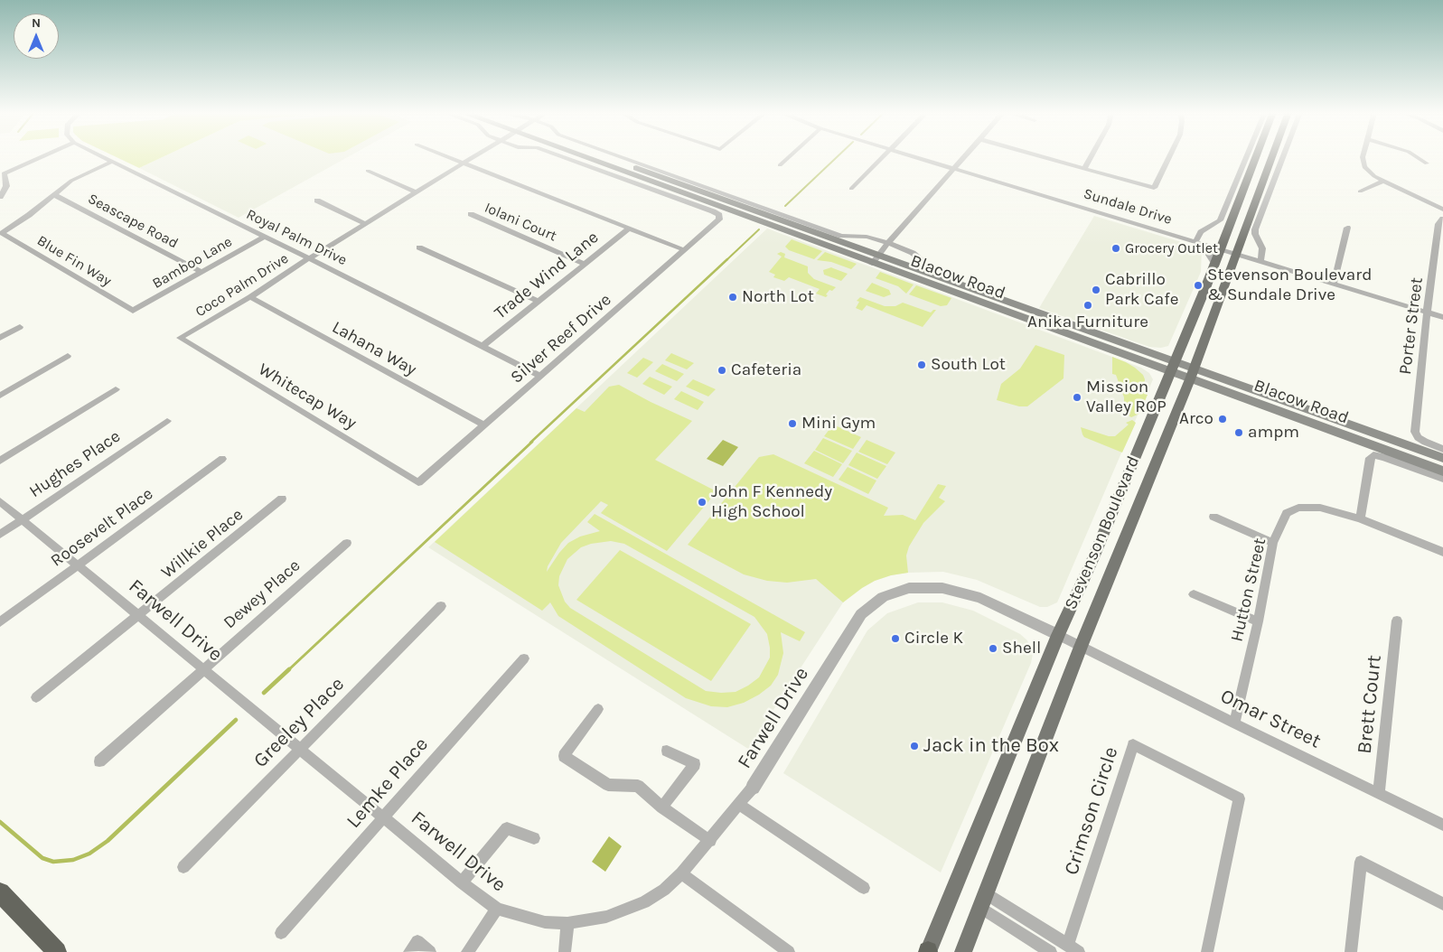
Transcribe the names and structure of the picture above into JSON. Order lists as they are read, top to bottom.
{
  "streets": {
    "main road": ["Blacow Road", "Stevenson Boulevard"],
    "street": [
      "Sundale Drive",
      "Seascape Road",
      "Iolani Court",
      "Royal Palm Drive",
      "Blue Fin Way",
      "Bamboo Lane",
      "Trade Wind Lane",
      "Coco Palm Drive",
      "Porter Street",
      "Silver Reef Drive",
      "Lahana Way",
      "Whitecap Way",
      "Hughes Place",
      "Roosevelt Place",
      "Willkie Place",
      "Hutton Street",
      "Dewey Place",
      "Farwell Drive",
      "Brett Court",
      "Omar Street",
      "Greeley Place",
      "Lemke Place",
      "Crimson Circle"
    ]
  },
  "crossings": [
    ["Sundale Drive", "Porter Street"],
    ["Sundale Drive", "Stevenson Boulevard"],
    ["Seascape Road", "Blue Fin Way"],
    ["Seascape Road", "Bamboo Lane"],
    ["Iolani Court", "Trade Wind Lane"],
    ["Royal Palm Drive", "Bamboo Lane"],
    ["Royal Palm Drive", "Trade Wind Lane"],
    ["Royal Palm Drive", "Coco Palm Drive"],
    ["Royal Palm Drive", "Silver Reef Drive"],
    ["Blue Fin Way", "Bamboo Lane"],
    ["Blacow Road", "Stevenson Boulevard"],
    ["Coco Palm Drive", "Lahana Way"],
    ["Coco Palm Drive", "Whitecap Way"],
    ["Silver Reef Drive", "Lahana Way"],
    ["Silver Reef Drive", "Whitecap Way"],
    ["Hughes Place", "Farwell Drive"],
    ["Roosevelt Place", "Farwell Drive"],
    ["Stevenson Boulevard", "Farwell Drive"],
    ["Stevenson Boulevard", "Omar Street"],
    ["Willkie Place", "Farwell Drive"],
    ["Hutton Street", "Omar Street"],
    ["Dewey Place", "Farwell Drive"],
    ["Farwell Drive", "Omar Street"],
    ["Farwell Drive", "Greeley Place"],
    ["Farwell Drive", "Lemke Place"],
    ["Brett Court", "Omar Street"]
  ],
  "places": [
    "Grocery Outlet",
    "Stevenson Boulevard & Sundale Drive",
    "Cabrillo Park Cafe",
    "North Lot",
    "Anika Furniture",
    "South Lot",
    "Cafeteria",
    "Mission Valley ROP",
    "Arco",
    "Mini Gym",
    "ampm",
    "John F Kennedy High School",
    "Circle K",
    "Shell",
    "Jack in the Box"
  ],
  "north": "top"
}
